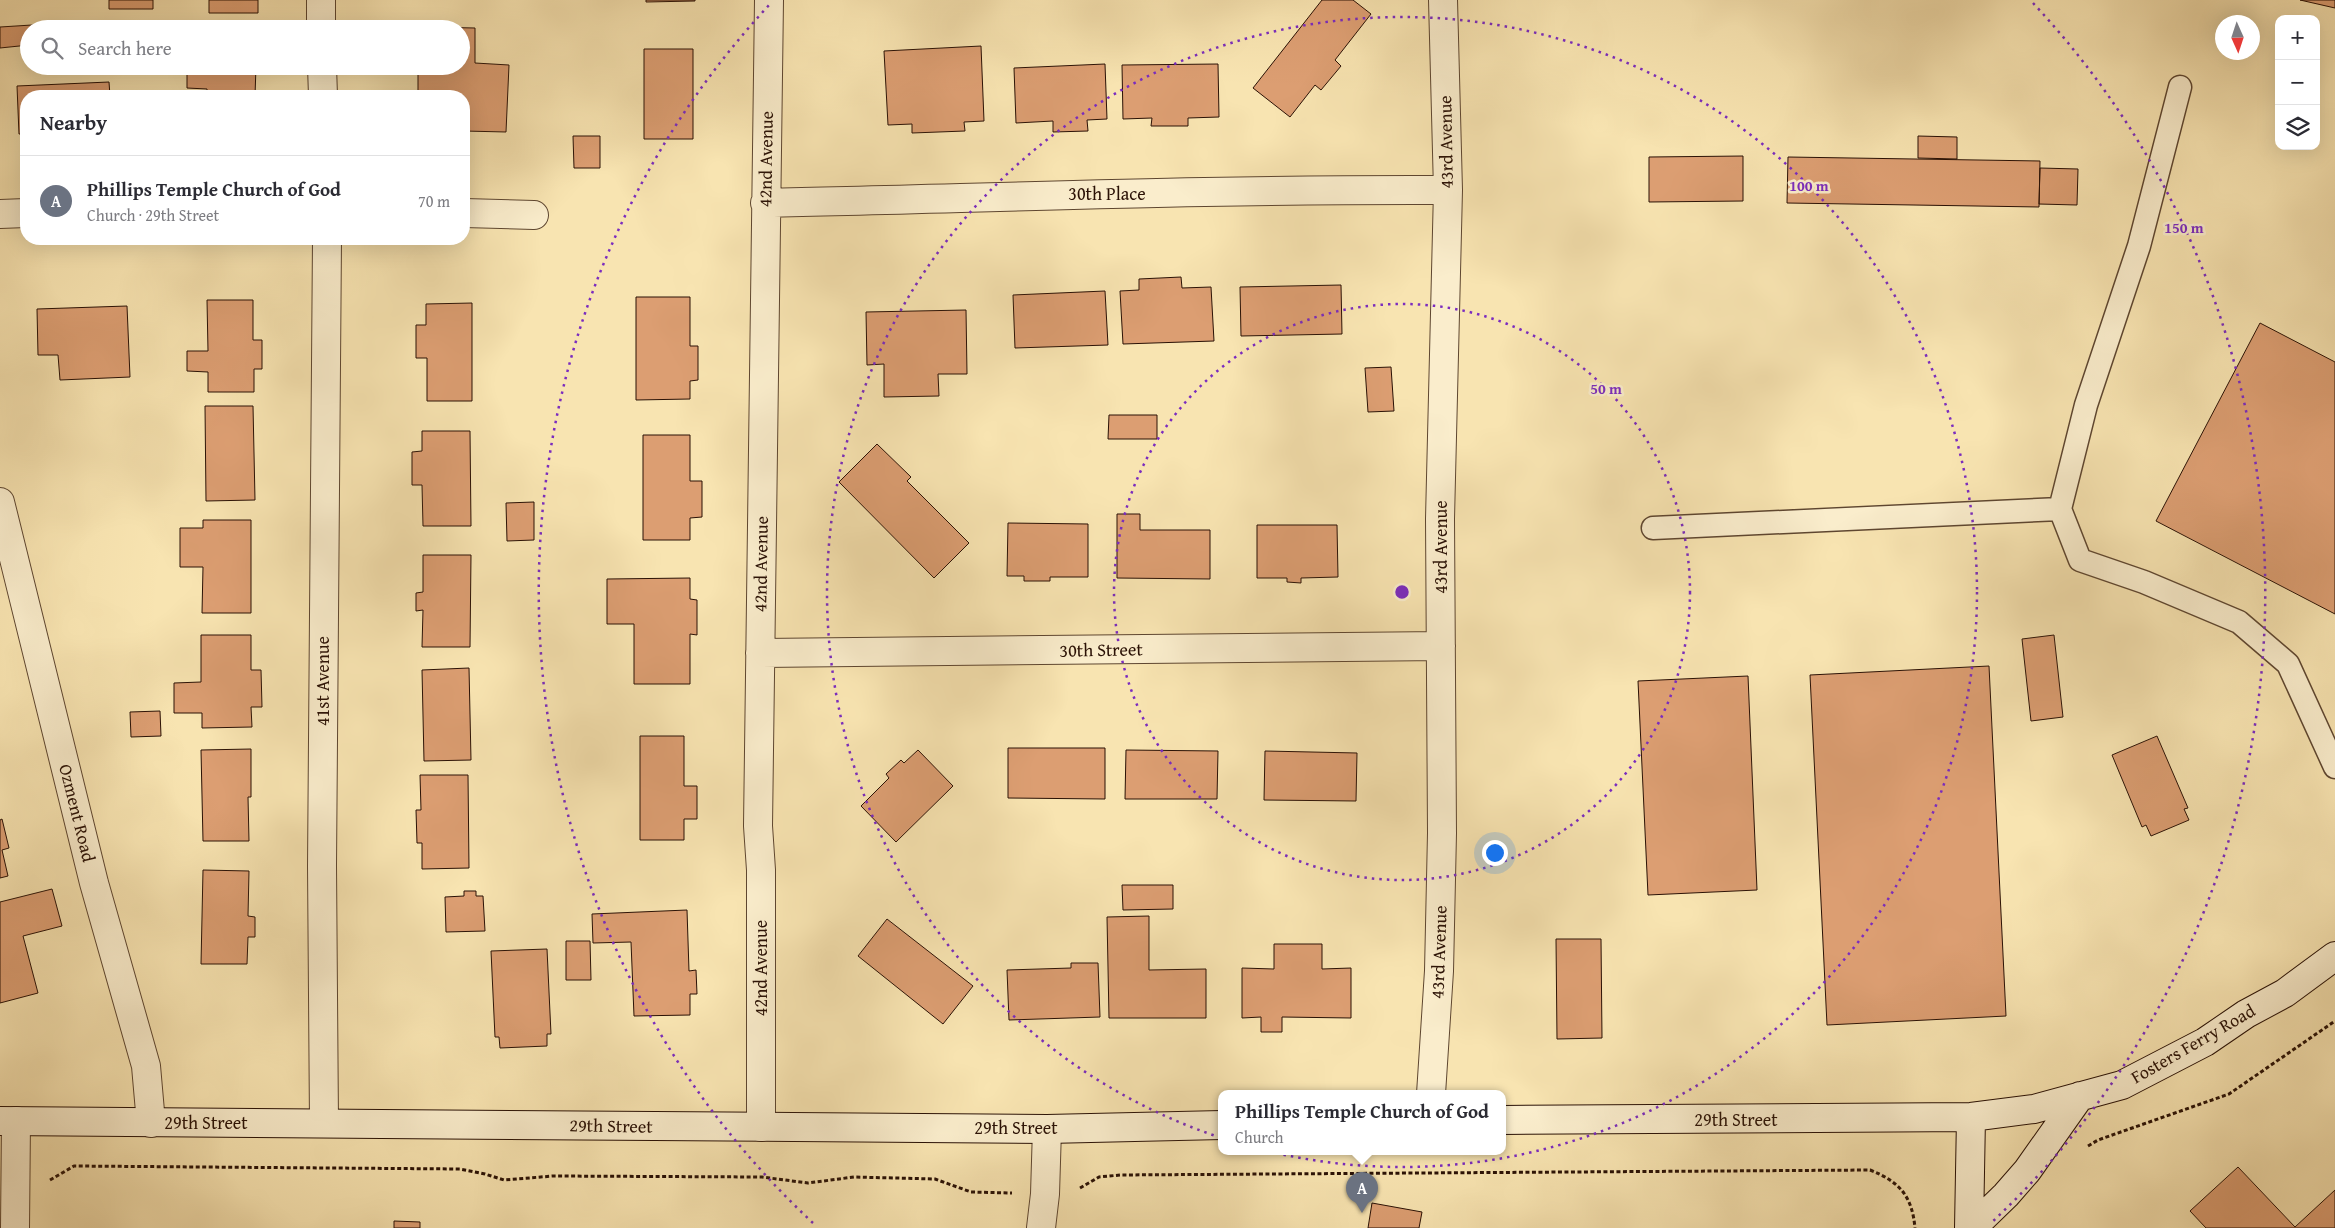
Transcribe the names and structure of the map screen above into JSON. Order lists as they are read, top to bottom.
{
  "streets": {
    "street": [
      "43rd Avenue",
      "42nd Avenue",
      "30th Place",
      "30th Street",
      "41st Avenue",
      "Ozment Road",
      "Fosters Ferry Road",
      "29th Street"
    ]
  },
  "crossings": [
    ["43rd Avenue", "30th Place"],
    ["43rd Avenue", "30th Street"],
    ["42nd Avenue", "30th Place"],
    ["42nd Avenue", "30th Street"],
    ["42nd Avenue", "29th Street"],
    ["41st Avenue", "29th Street"],
    ["Ozment Road", "29th Street"],
    ["Fosters Ferry Road", "29th Street"]
  ],
  "north": "bottom",
  "page": {
    "map_buttons": ["+", "−"],
    "search": "Search here",
    "heading": "Nearby",
    "list": [
      {
        "mark": "A",
        "name": "Phillips Temple Church of God",
        "note": "Church · 29th Street",
        "value": "70 m"
      }
    ],
    "popup": ["Phillips Temple Church of God", "Church"],
    "pins": "A"
  },
  "rings": ["100 m", "150 m", "50 m"]
}
